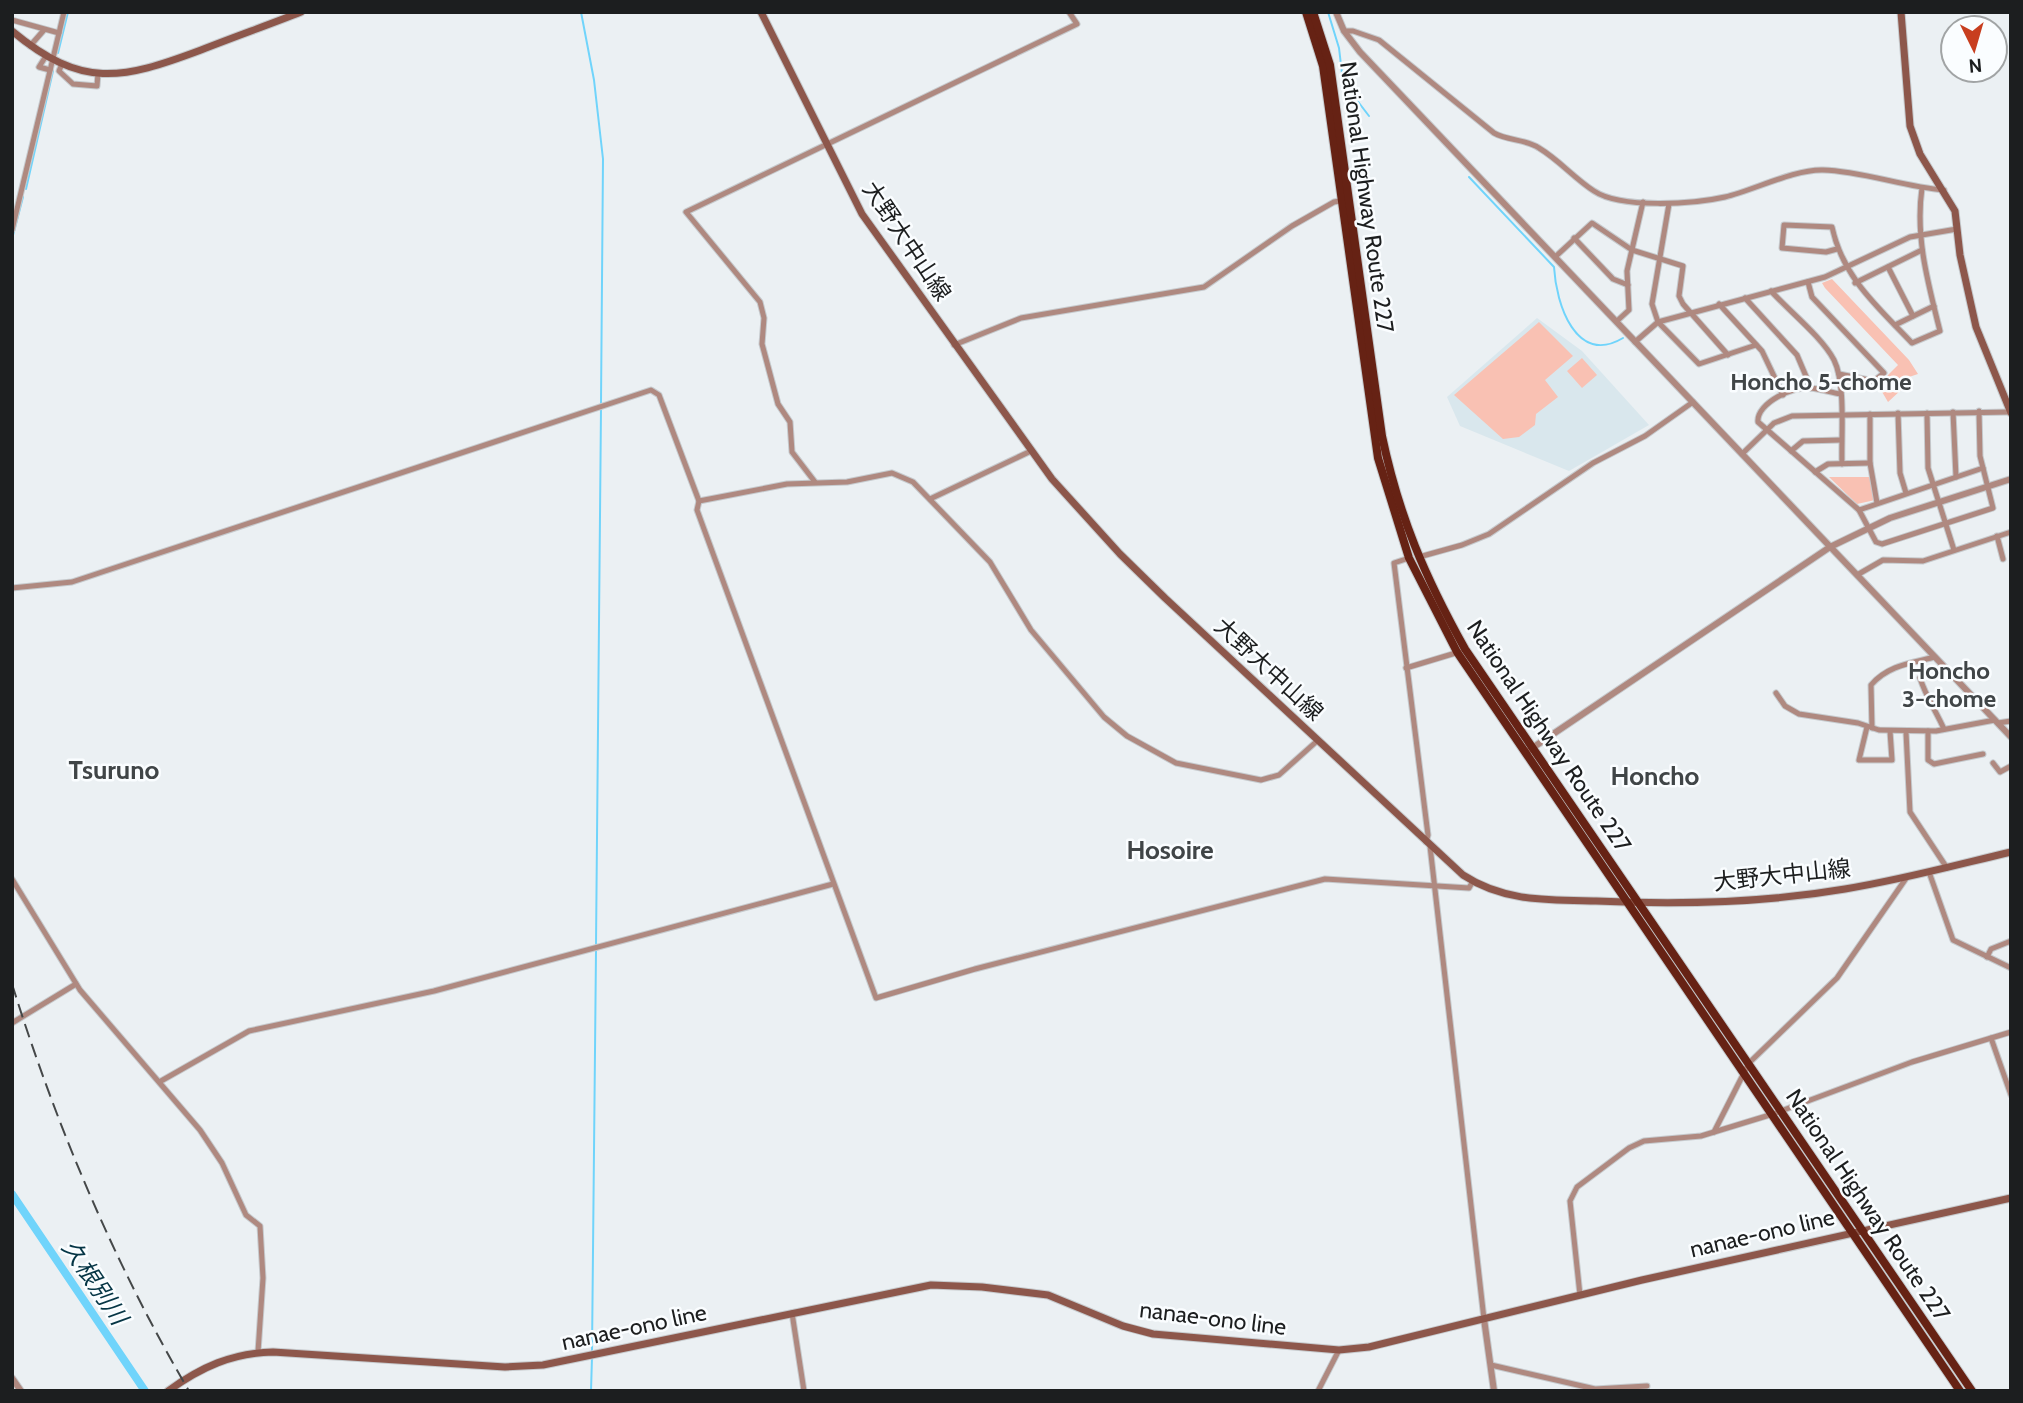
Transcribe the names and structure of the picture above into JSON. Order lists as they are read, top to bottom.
{
  "streets": {
    "highway": ["National Highway Route 227"],
    "main road": ["大野大中山線", "nanae-ono line"]
  },
  "crossings": [
    ["National Highway Route 227", "大野大中山線"],
    ["National Highway Route 227", "nanae-ono line"]
  ],
  "districts": [
    "Honcho 5-chome",
    "Honcho 3-chome",
    "Tsuruno",
    "Honcho",
    "Hosoire"
  ],
  "water": ["久根別川"],
  "north": "bottom"
}
